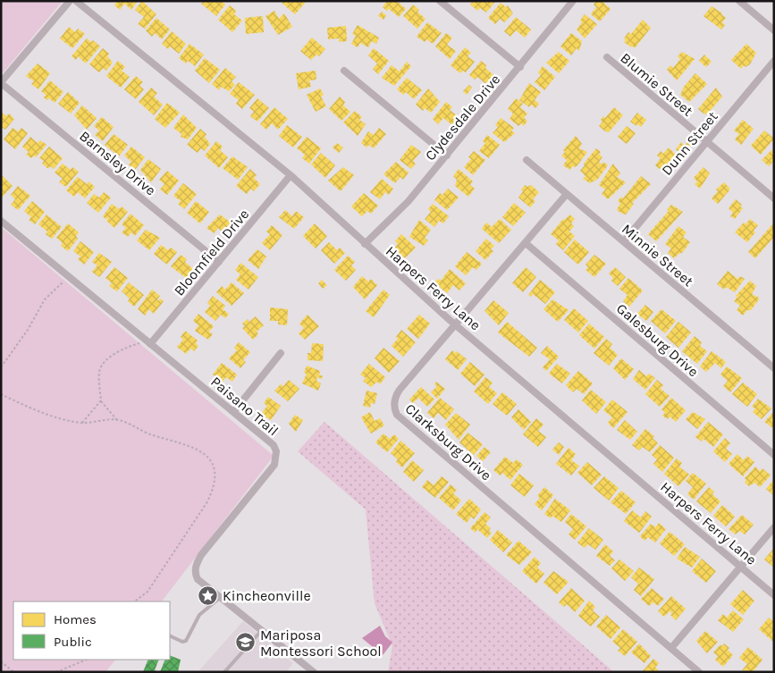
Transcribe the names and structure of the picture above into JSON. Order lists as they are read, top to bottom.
{
  "streets": {
    "street": [
      "Blumie Street",
      "Clydesdale Drive",
      "Dunn Street",
      "Barnsley Drive",
      "Bloomfield Drive",
      "Minnie Street",
      "Harpers Ferry Lane",
      "Galesburg Drive",
      "Paisano Trail",
      "Clarksburg Drive"
    ]
  },
  "crossings": [
    ["Blumie Street", "Dunn Street"],
    ["Clydesdale Drive", "Harpers Ferry Lane"],
    ["Dunn Street", "Minnie Street"],
    ["Barnsley Drive", "Bloomfield Drive"],
    ["Bloomfield Drive", "Harpers Ferry Lane"],
    ["Bloomfield Drive", "Paisano Trail"],
    ["Minnie Street", "Clarksburg Drive"],
    ["Harpers Ferry Lane", "Clarksburg Drive"],
    ["Galesburg Drive", "Clarksburg Drive"]
  ],
  "places": {
    "place": ["Kincheonville"],
    "school or university": ["Mariposa Montessori School"]
  },
  "legend": ["Homes", "Public"]
}
